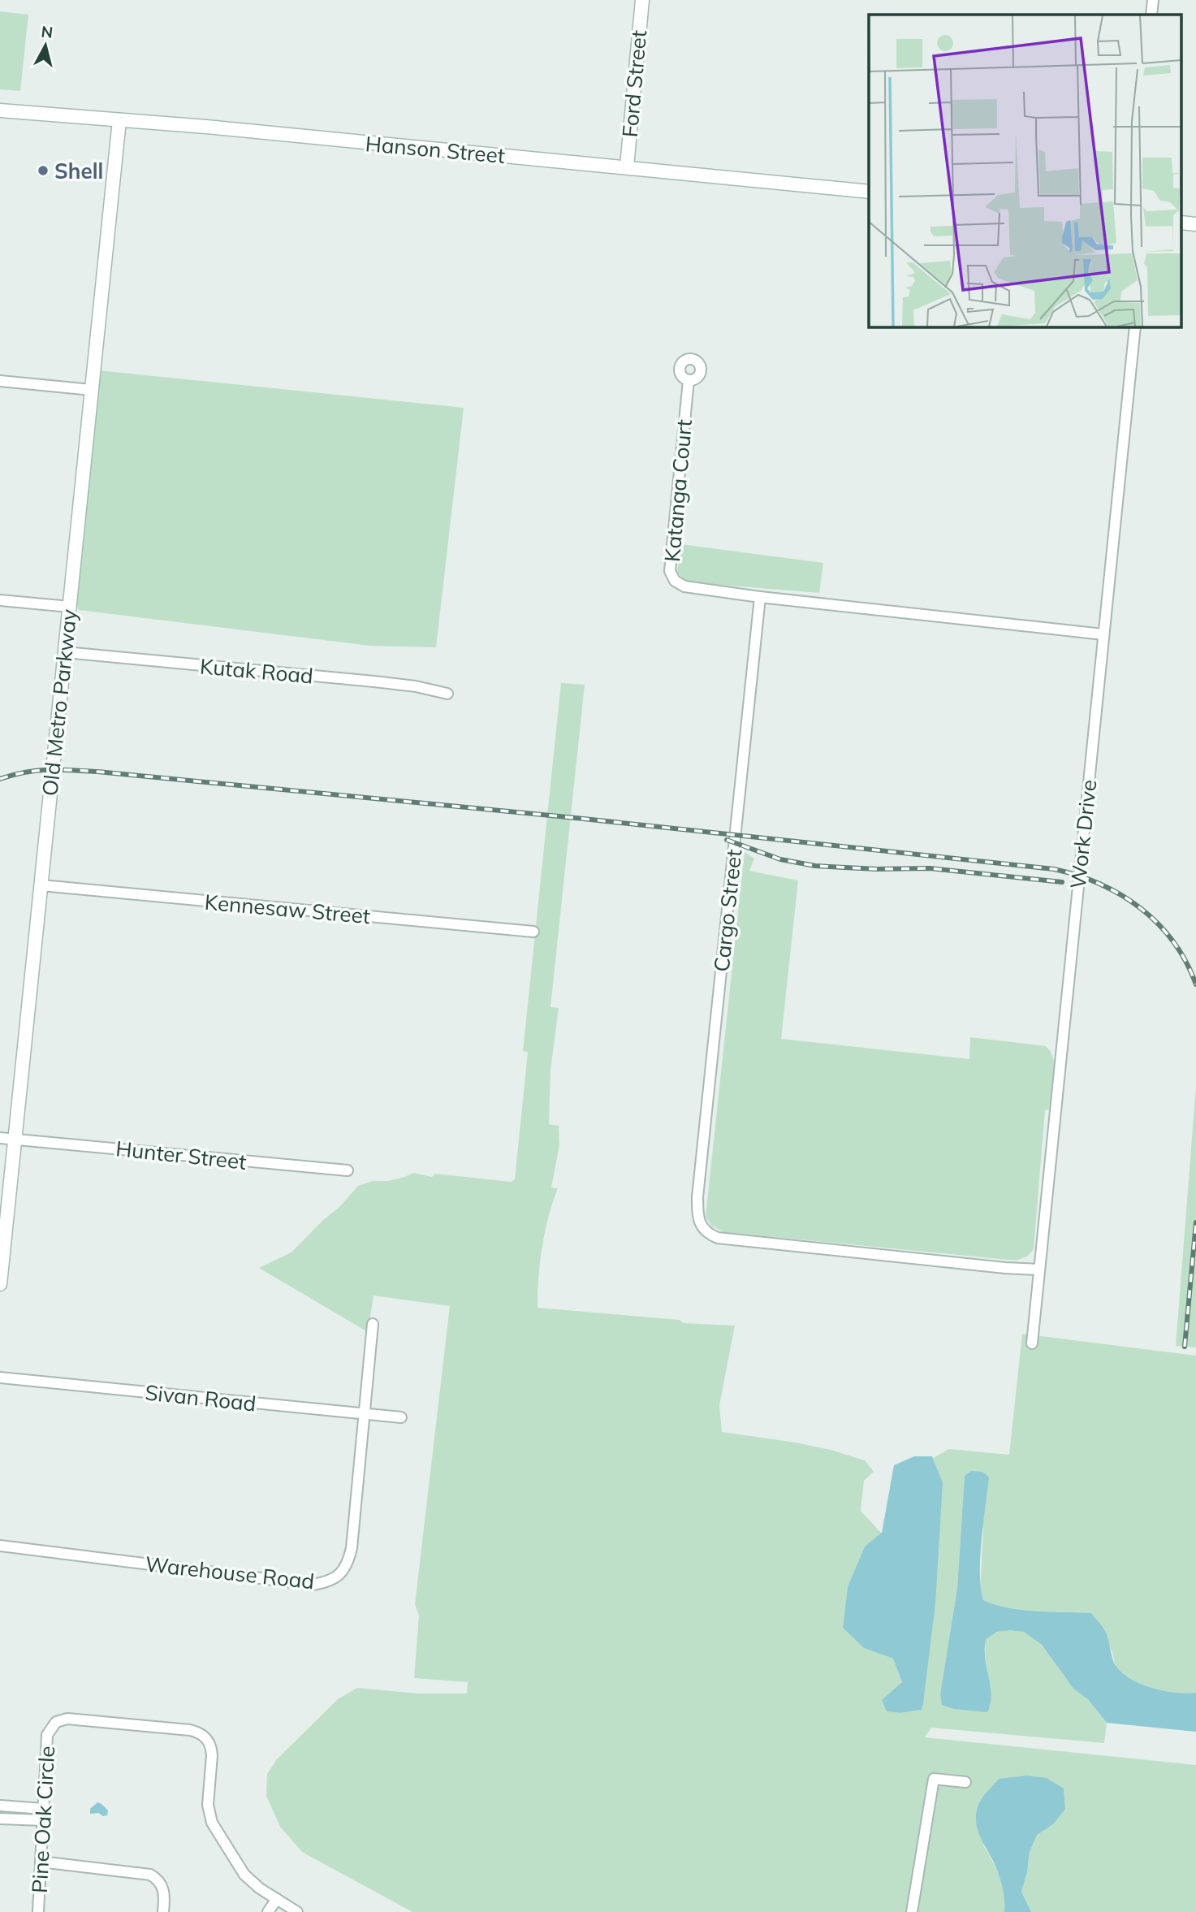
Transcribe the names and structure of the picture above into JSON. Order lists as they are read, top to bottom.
{
  "streets": {
    "street": [
      "Ford Street",
      "Hanson Street",
      "Katanga Court",
      "Kutak Road",
      "Old Metro Parkway",
      "Work Drive",
      "Kennesaw Street",
      "Cargo Street",
      "Hunter Street",
      "Sivan Road",
      "Warehouse Road",
      "Pine Oak Circle"
    ]
  },
  "crossings": [
    ["Ford Street", "Hanson Street"],
    ["Hanson Street", "Old Metro Parkway"],
    ["Katanga Court", "Cargo Street"],
    ["Kutak Road", "Old Metro Parkway"],
    ["Old Metro Parkway", "Kennesaw Street"],
    ["Old Metro Parkway", "Hunter Street"],
    ["Work Drive", "Cargo Street"],
    ["Sivan Road", "Warehouse Road"]
  ],
  "places": ["Shell"],
  "north": "top"
}
